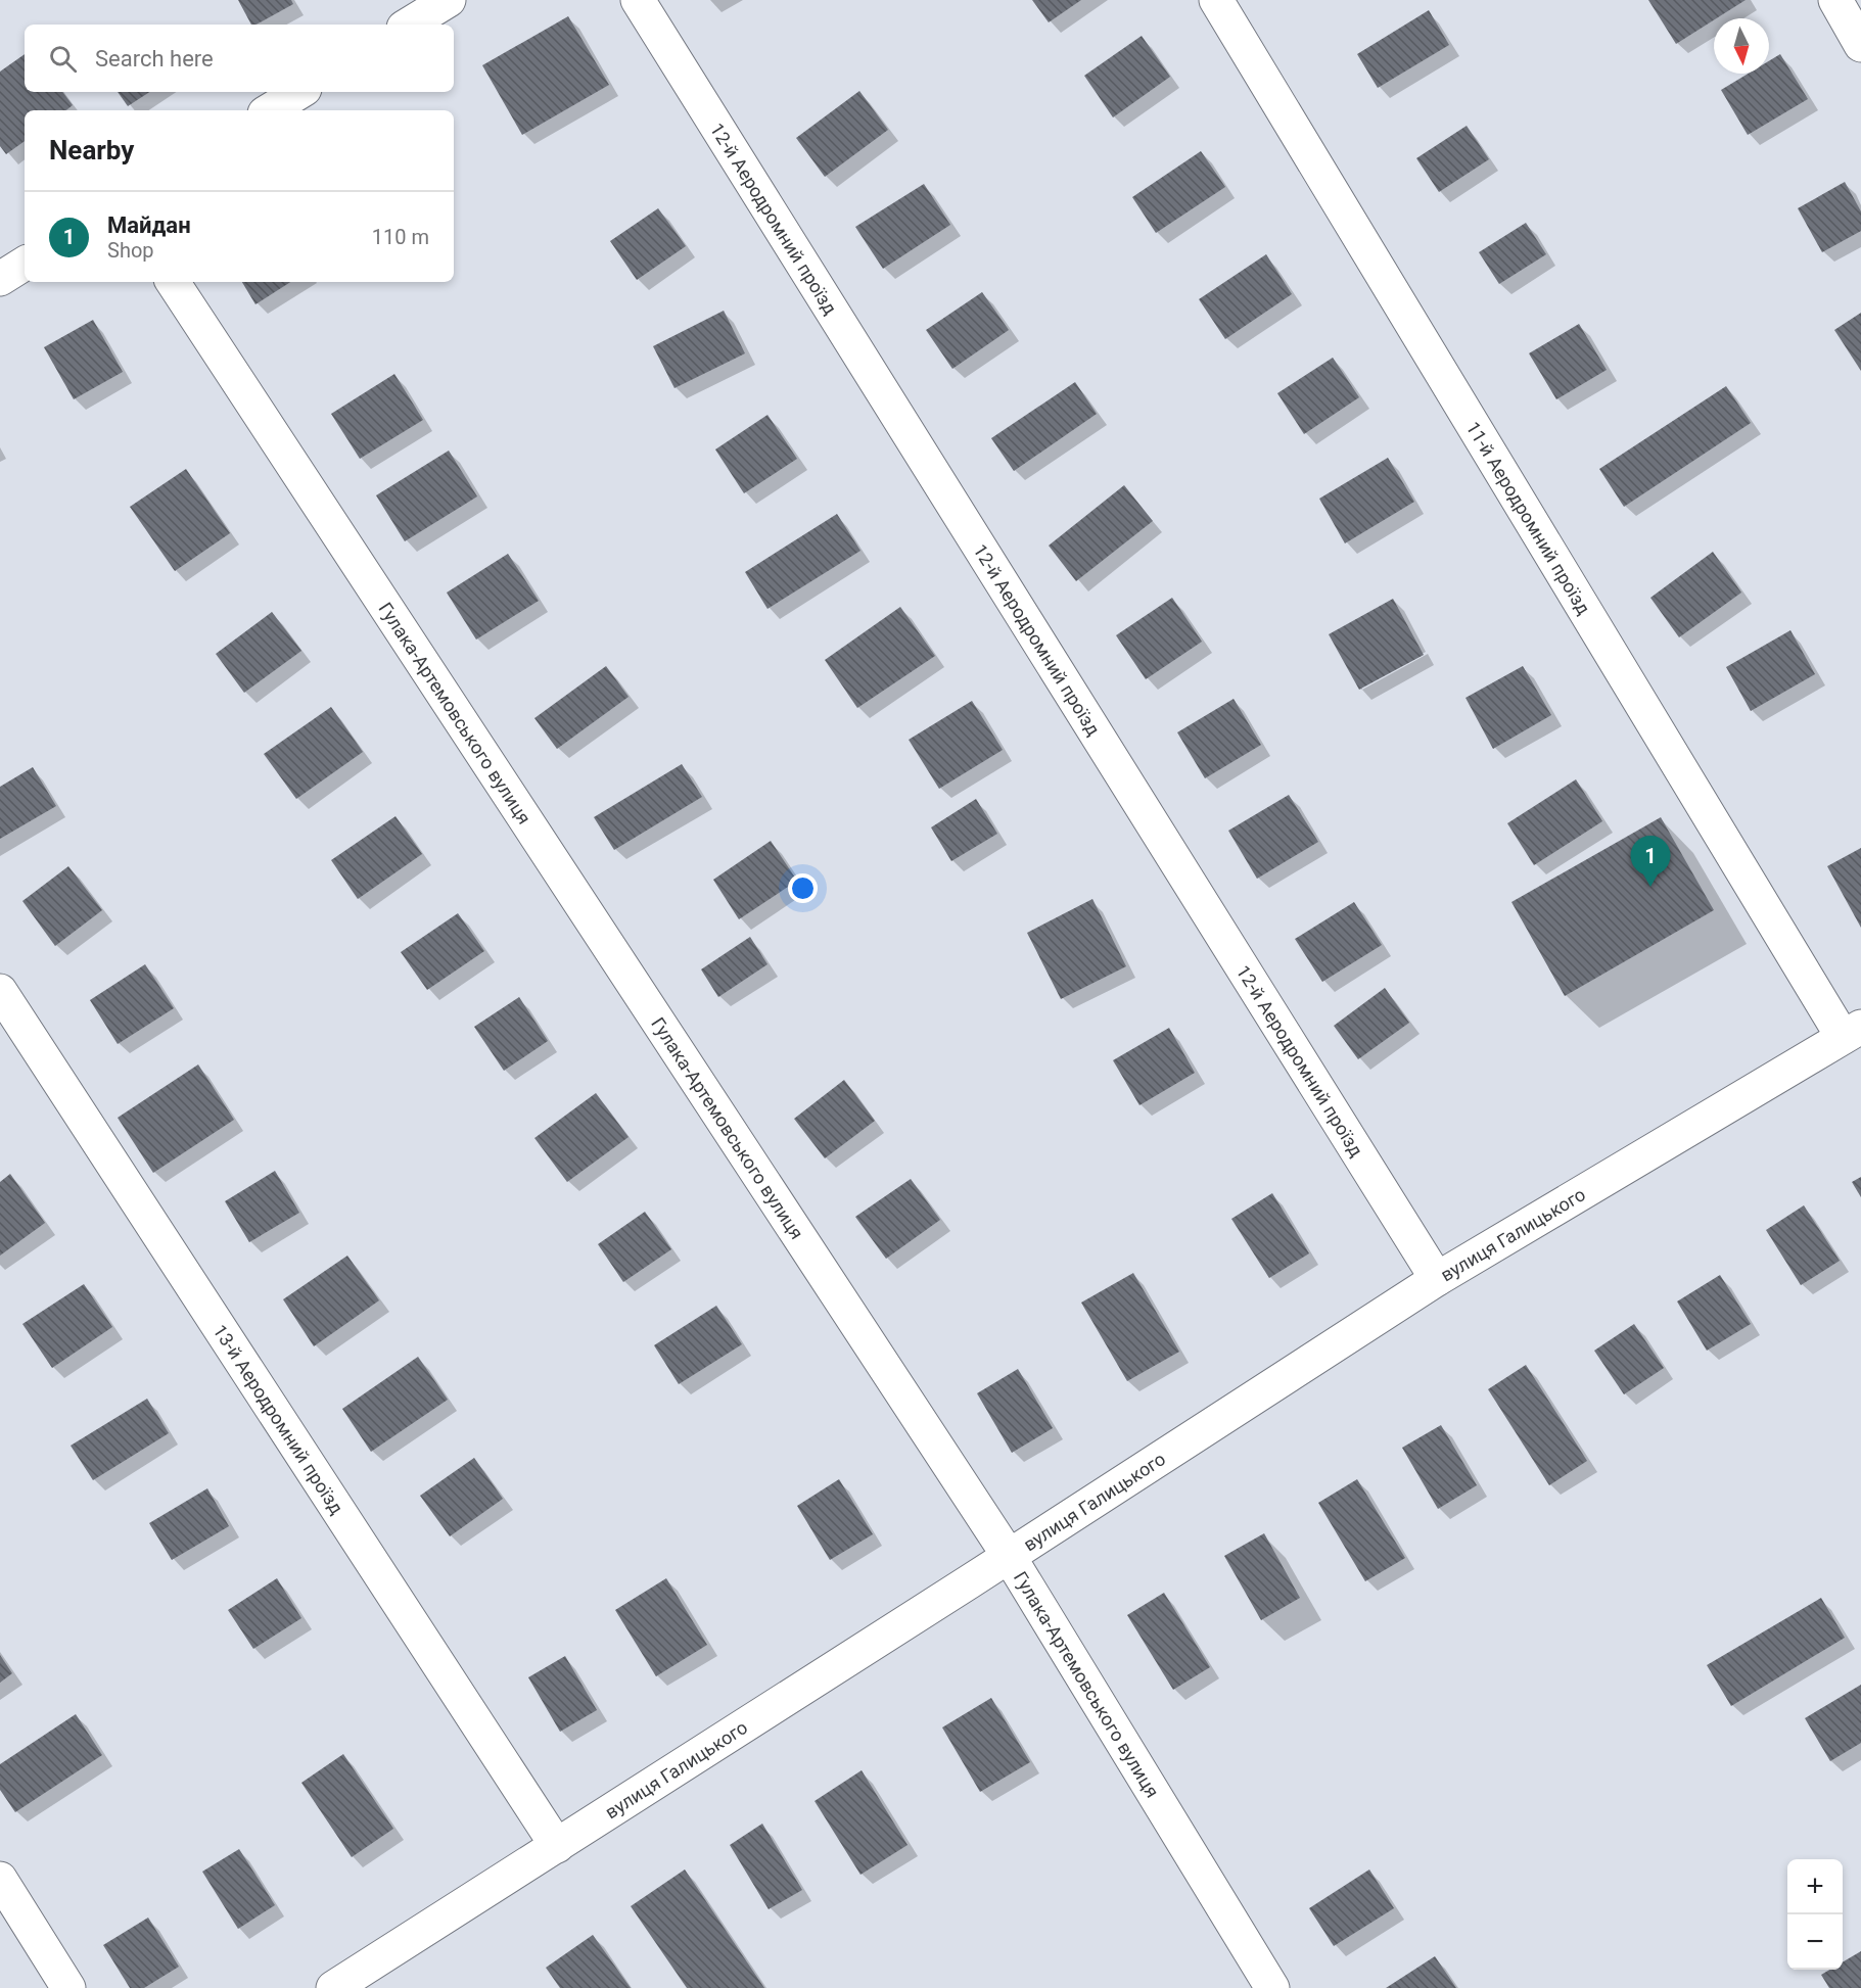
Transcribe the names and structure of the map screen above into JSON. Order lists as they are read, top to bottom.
{
  "streets": {
    "street": [
      "12-й Аеродромний проїзд",
      "11-й Аеродромний проїзд",
      "Гулака-Артемовського вулиця",
      "вулиця Галицького",
      "13-й Аеродромний проїзд"
    ]
  },
  "crossings": [
    ["12-й Аеродромний проїзд", "вулиця Галицького"],
    ["11-й Аеродромний проїзд", "вулиця Галицького"],
    ["Гулака-Артемовського вулиця", "вулиця Галицького"],
    ["вулиця Галицького", "13-й Аеродромний проїзд"]
  ],
  "north": "bottom",
  "page": {
    "search": "Search here",
    "heading": "Nearby",
    "list": [
      {
        "mark": "1",
        "name": "Майдан",
        "note": "Shop",
        "value": "110 m"
      }
    ],
    "pins": "1",
    "map_buttons": ["+", "−"]
  }
}
